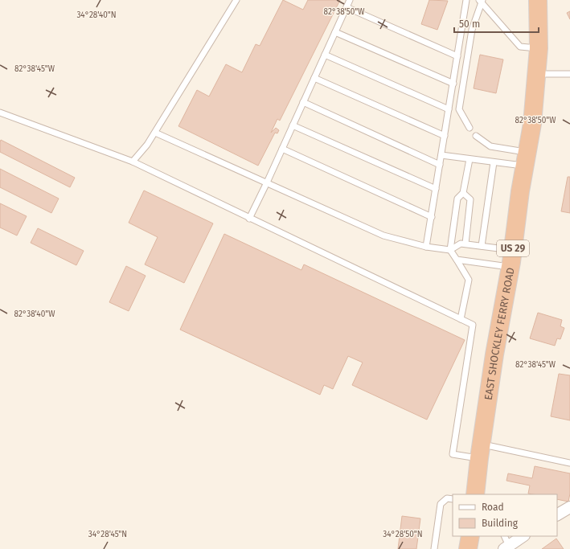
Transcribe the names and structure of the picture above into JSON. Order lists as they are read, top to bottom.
{
  "streets": {
    "highway": ["US 29", "EAST SHOCKLEY FERRY ROAD"]
  },
  "legend": ["Road", "Building"],
  "scale_bar": "50 m",
  "coordinates": [
    "82°38'50\"W",
    "34°28'40\"N",
    "82°38'45\"W",
    "82°38'40\"W",
    "34°28'45\"N",
    "34°28'50\"N"
  ]
}
